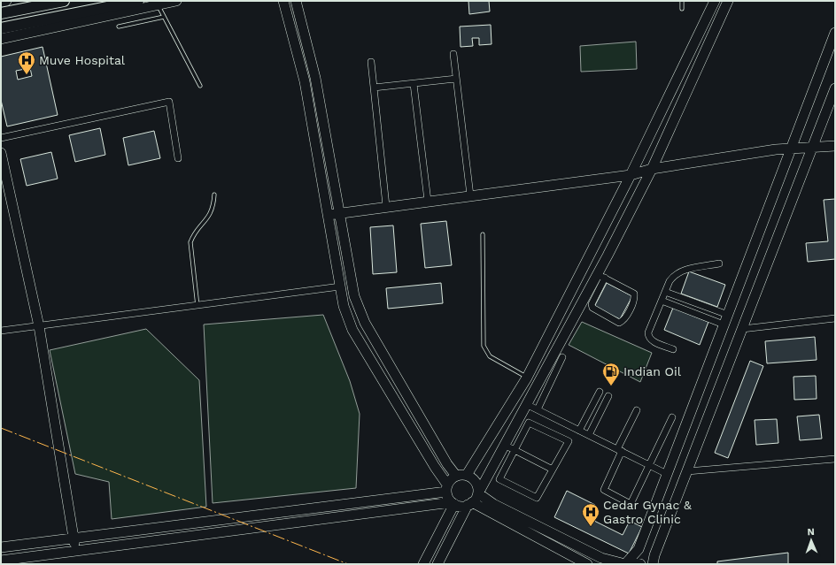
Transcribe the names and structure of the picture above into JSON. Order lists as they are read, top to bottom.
{
  "places": {
    "hospital": ["Muve Hospital", "Cedar Gynac & Gastro Clinic"],
    "fuel station": ["Indian Oil"]
  },
  "north": "top"
}
